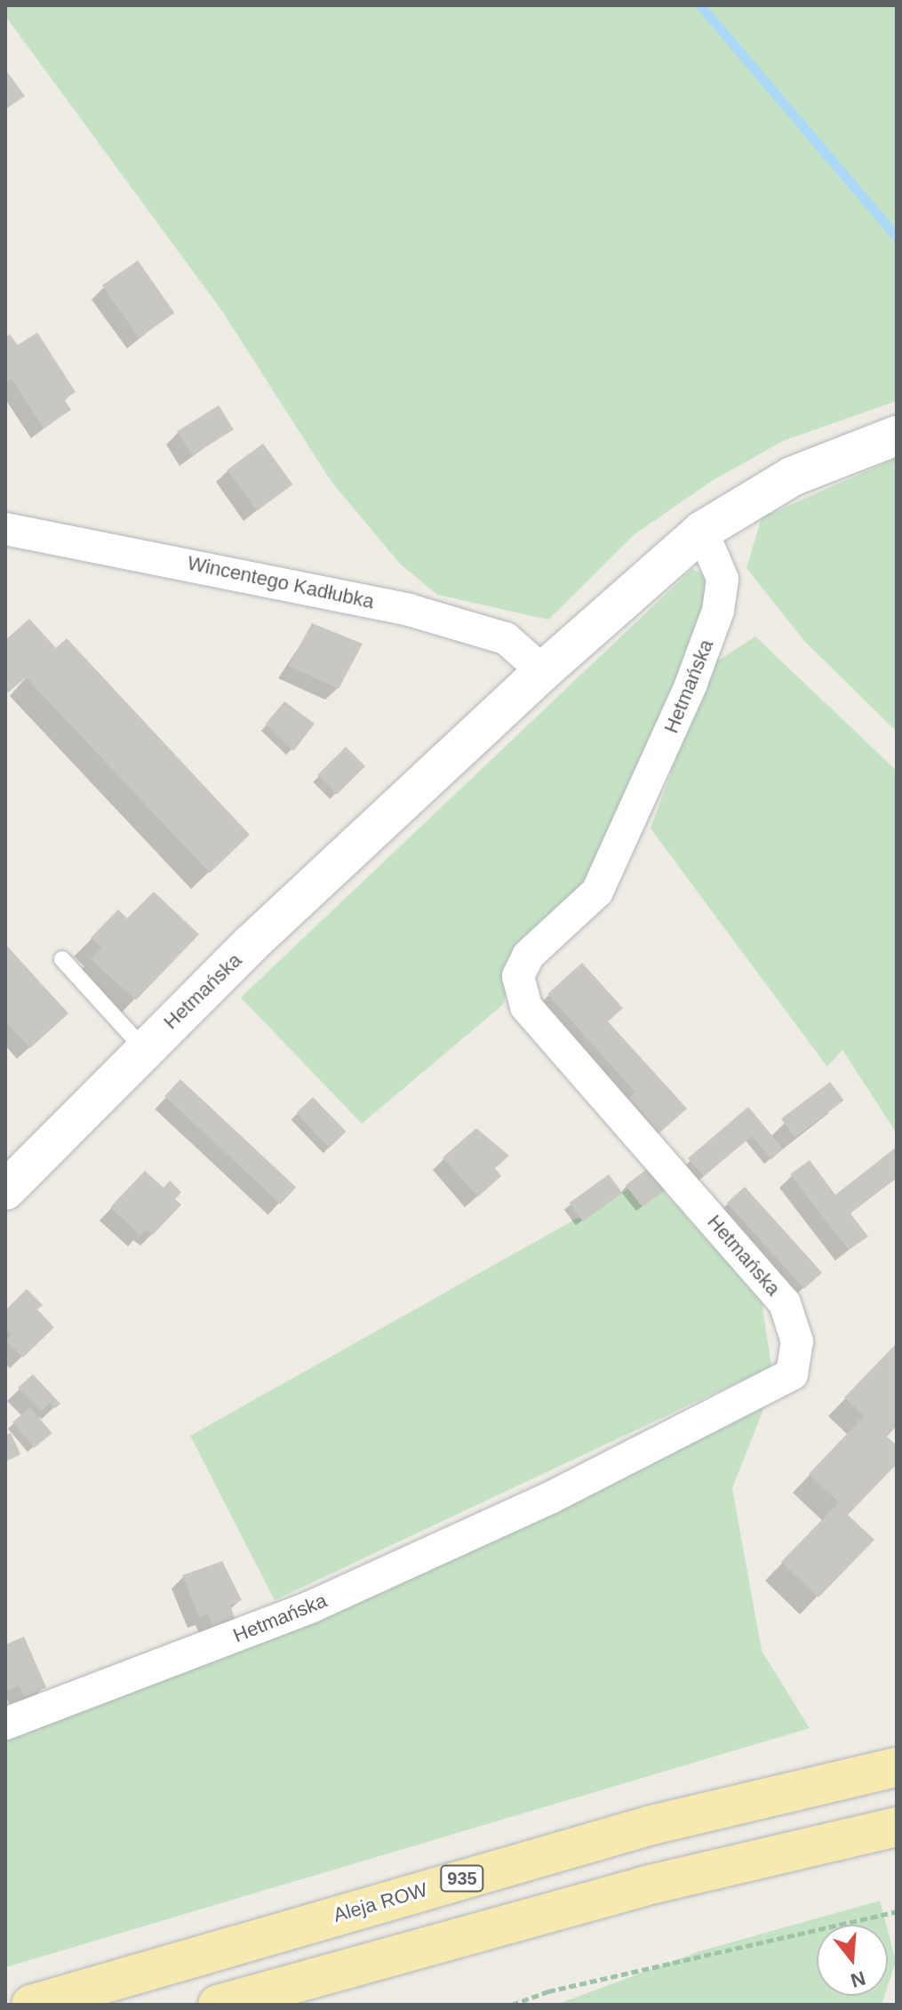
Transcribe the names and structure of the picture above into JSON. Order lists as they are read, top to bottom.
{
  "streets": {
    "main road": ["935", "Aleja ROW"],
    "street": ["Wincentego Kadłubka", "Hetmańska"]
  },
  "crossings": [
    ["Wincentego Kadłubka", "Hetmańska"]
  ],
  "north": "bottom"
}
